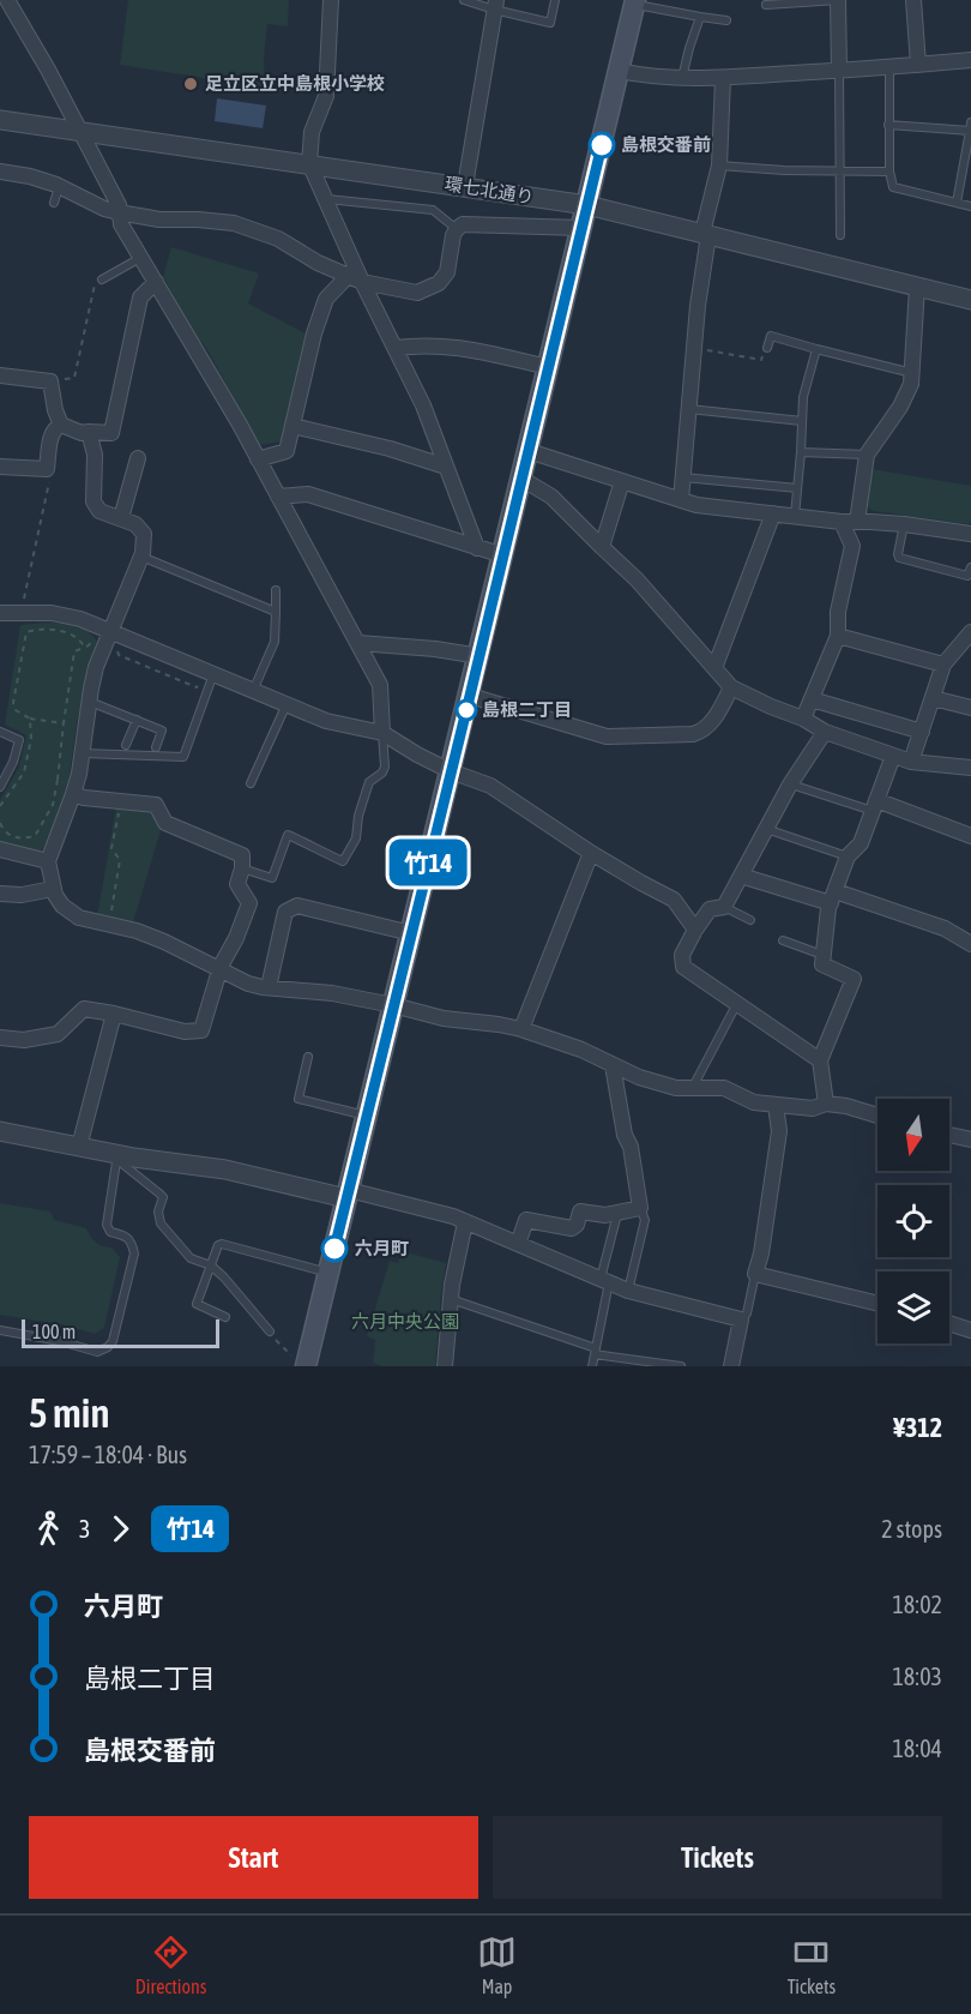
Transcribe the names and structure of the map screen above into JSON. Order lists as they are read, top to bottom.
{
  "streets": {
    "street": ["環七北通り"]
  },
  "parks": ["六月中央公園"],
  "places": [
    "足立区立中島根小学校",
    "島根交番前",
    "島根二丁目",
    "六月町"
  ],
  "lines": ["bus line 竹14"],
  "scale_bar": "100 m",
  "north": "bottom",
  "page": {
    "on_map": "竹14",
    "scale": "100 m",
    "heading": ["5 min", "17:59 – 18:04 · Bus", "¥312"],
    "legs": ["3", "竹14", "2 stops"],
    "list": [
      {
        "name": "六月町",
        "value": "18:02"
      },
      {
        "name": "島根二丁目",
        "value": "18:03"
      },
      {
        "name": "島根交番前",
        "value": "18:04"
      }
    ],
    "buttons": ["Start", "Tickets"],
    "tabs": ["Directions", "Map", "Tickets"]
  }
}
